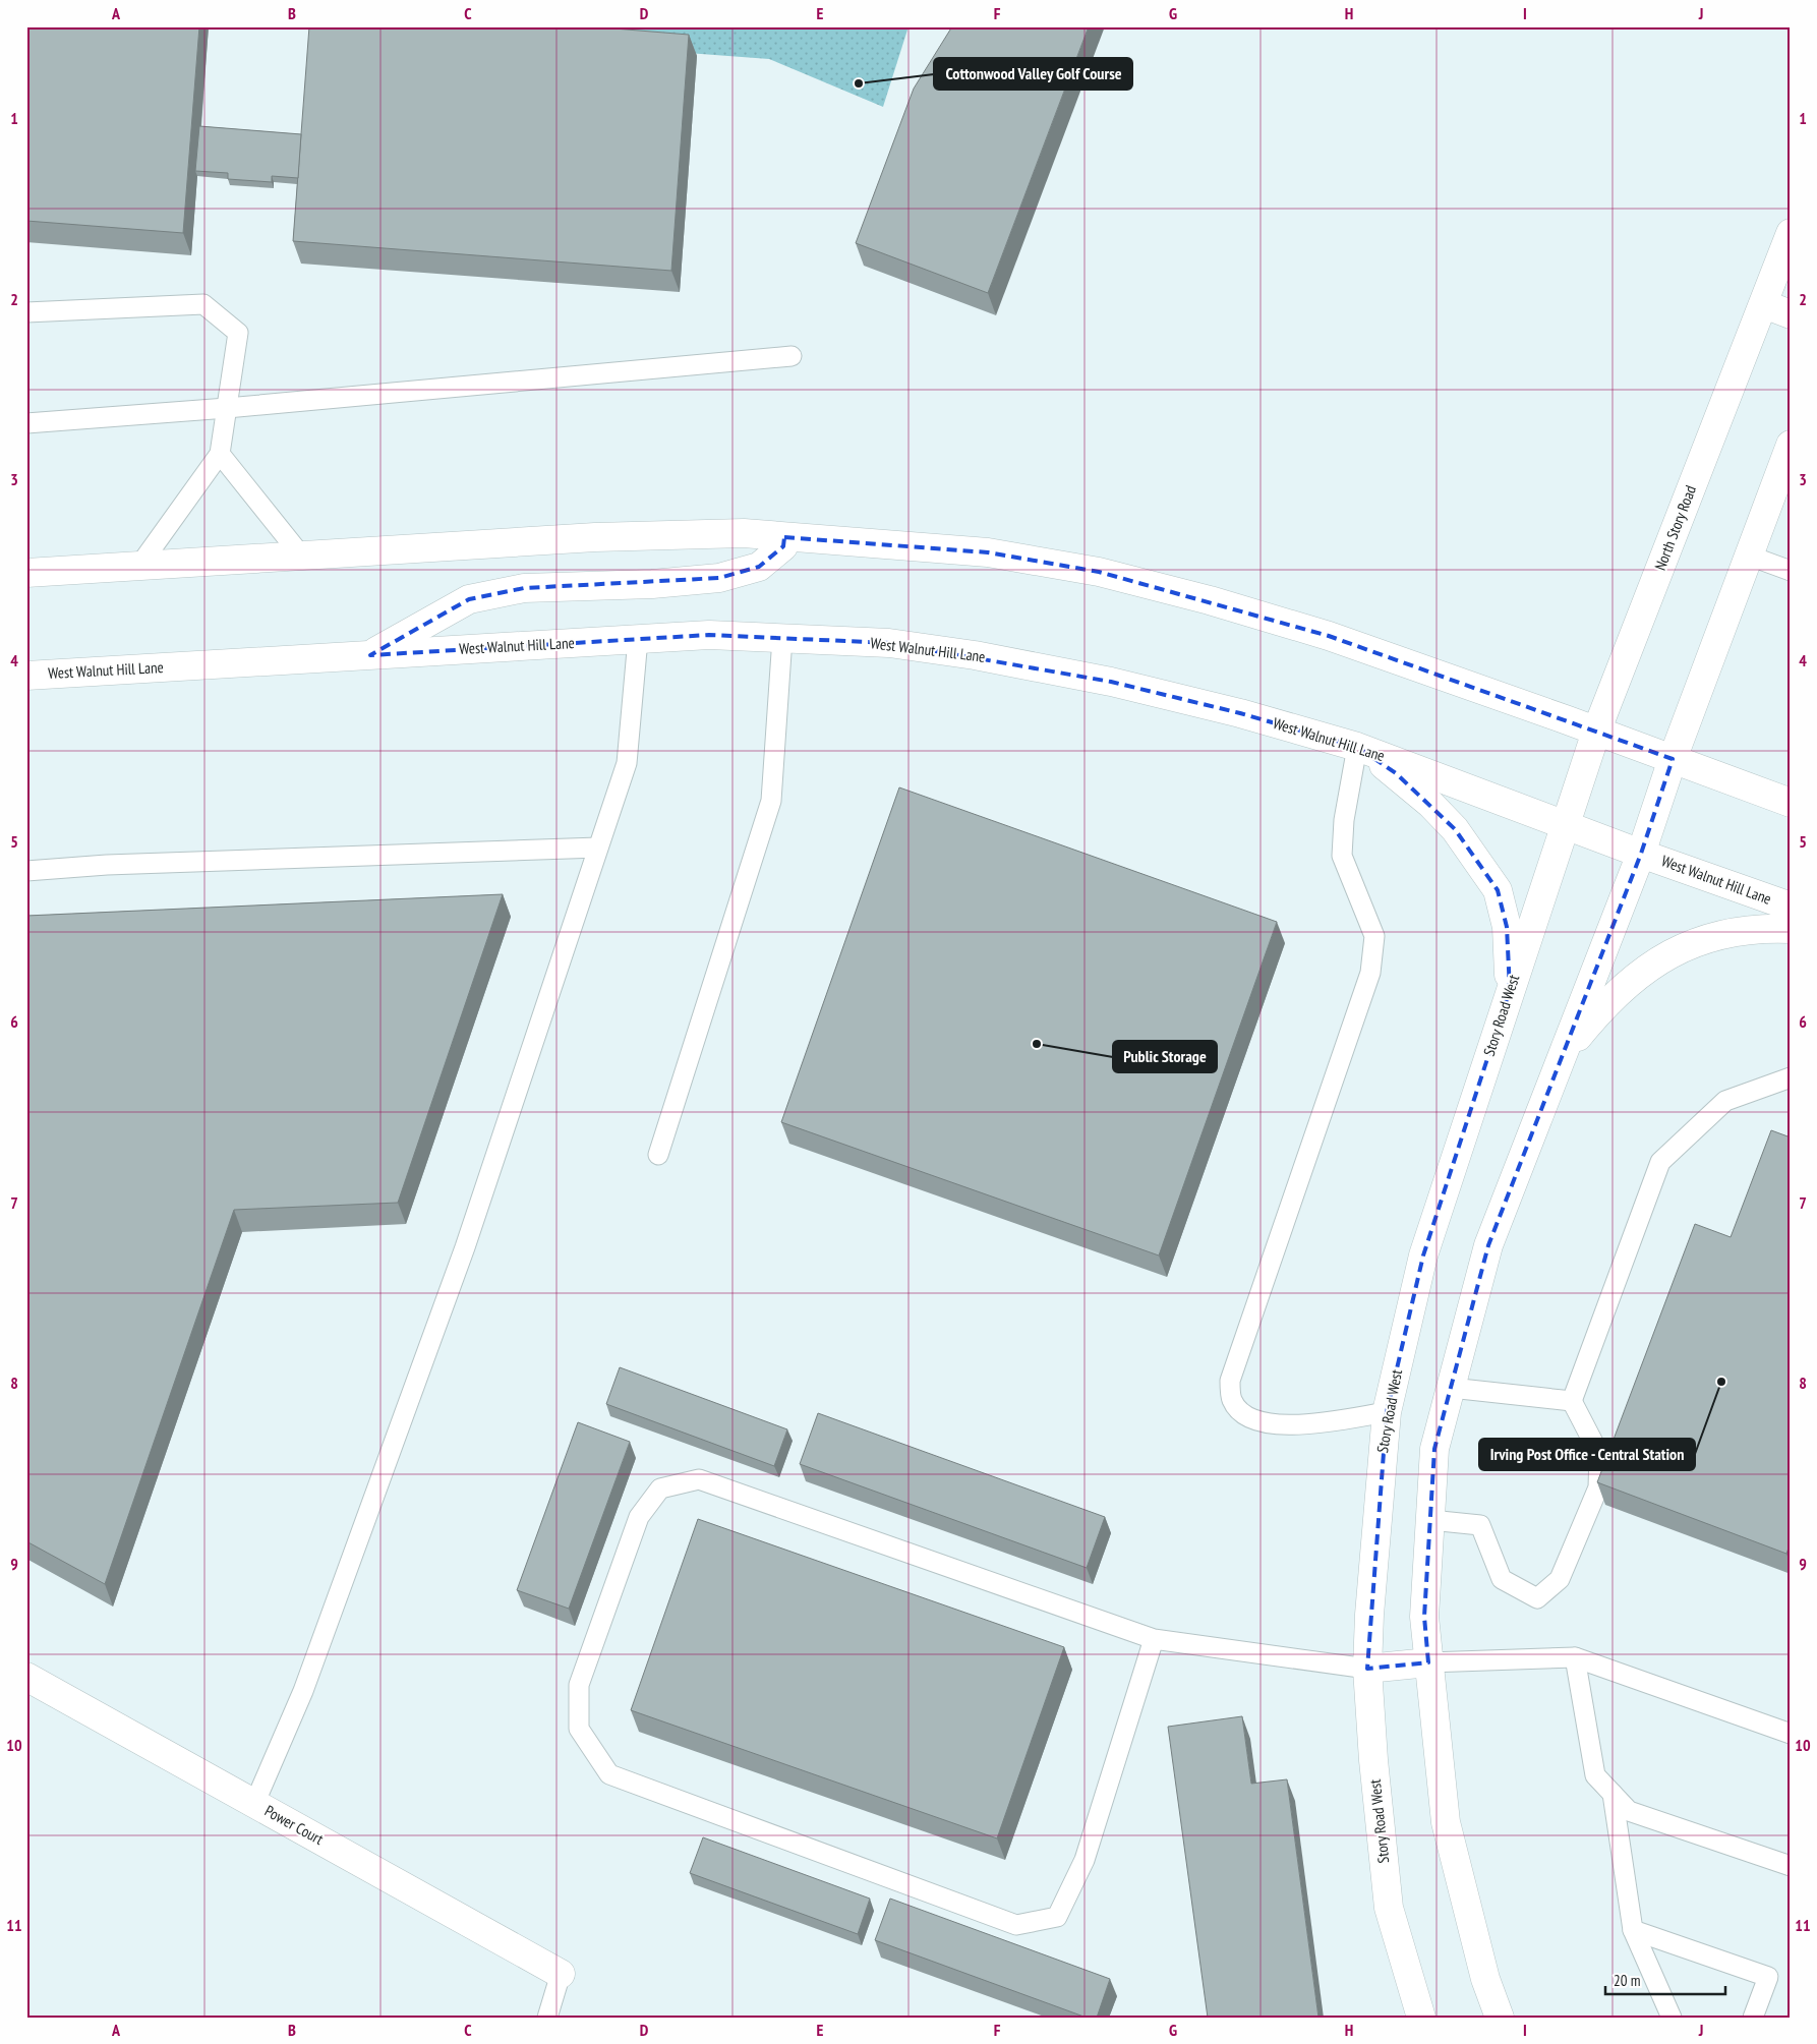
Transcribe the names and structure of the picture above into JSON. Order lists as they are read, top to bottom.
{
  "streets": {
    "main road": [
      "North Story Road",
      "West Walnut Hill Lane",
      "Story Road West",
      "Power Court"
    ]
  },
  "crossings": [
    ["North Story Road", "West Walnut Hill Lane"],
    ["North Story Road", "Story Road West"],
    ["West Walnut Hill Lane", "Story Road West"]
  ],
  "places": ["Cottonwood Valley Golf Course", "Public Storage", "Irving Post Office - Central Station"],
  "scale_bar": "20 m",
  "grid": {
    "columns": [
      "A",
      "B",
      "C",
      "D",
      "E",
      "F",
      "G",
      "H",
      "I",
      "J"
    ],
    "rows": [
      "1",
      "2",
      "3",
      "4",
      "5",
      "6",
      "7",
      "8",
      "9",
      "10",
      "11"
    ]
  }
}
